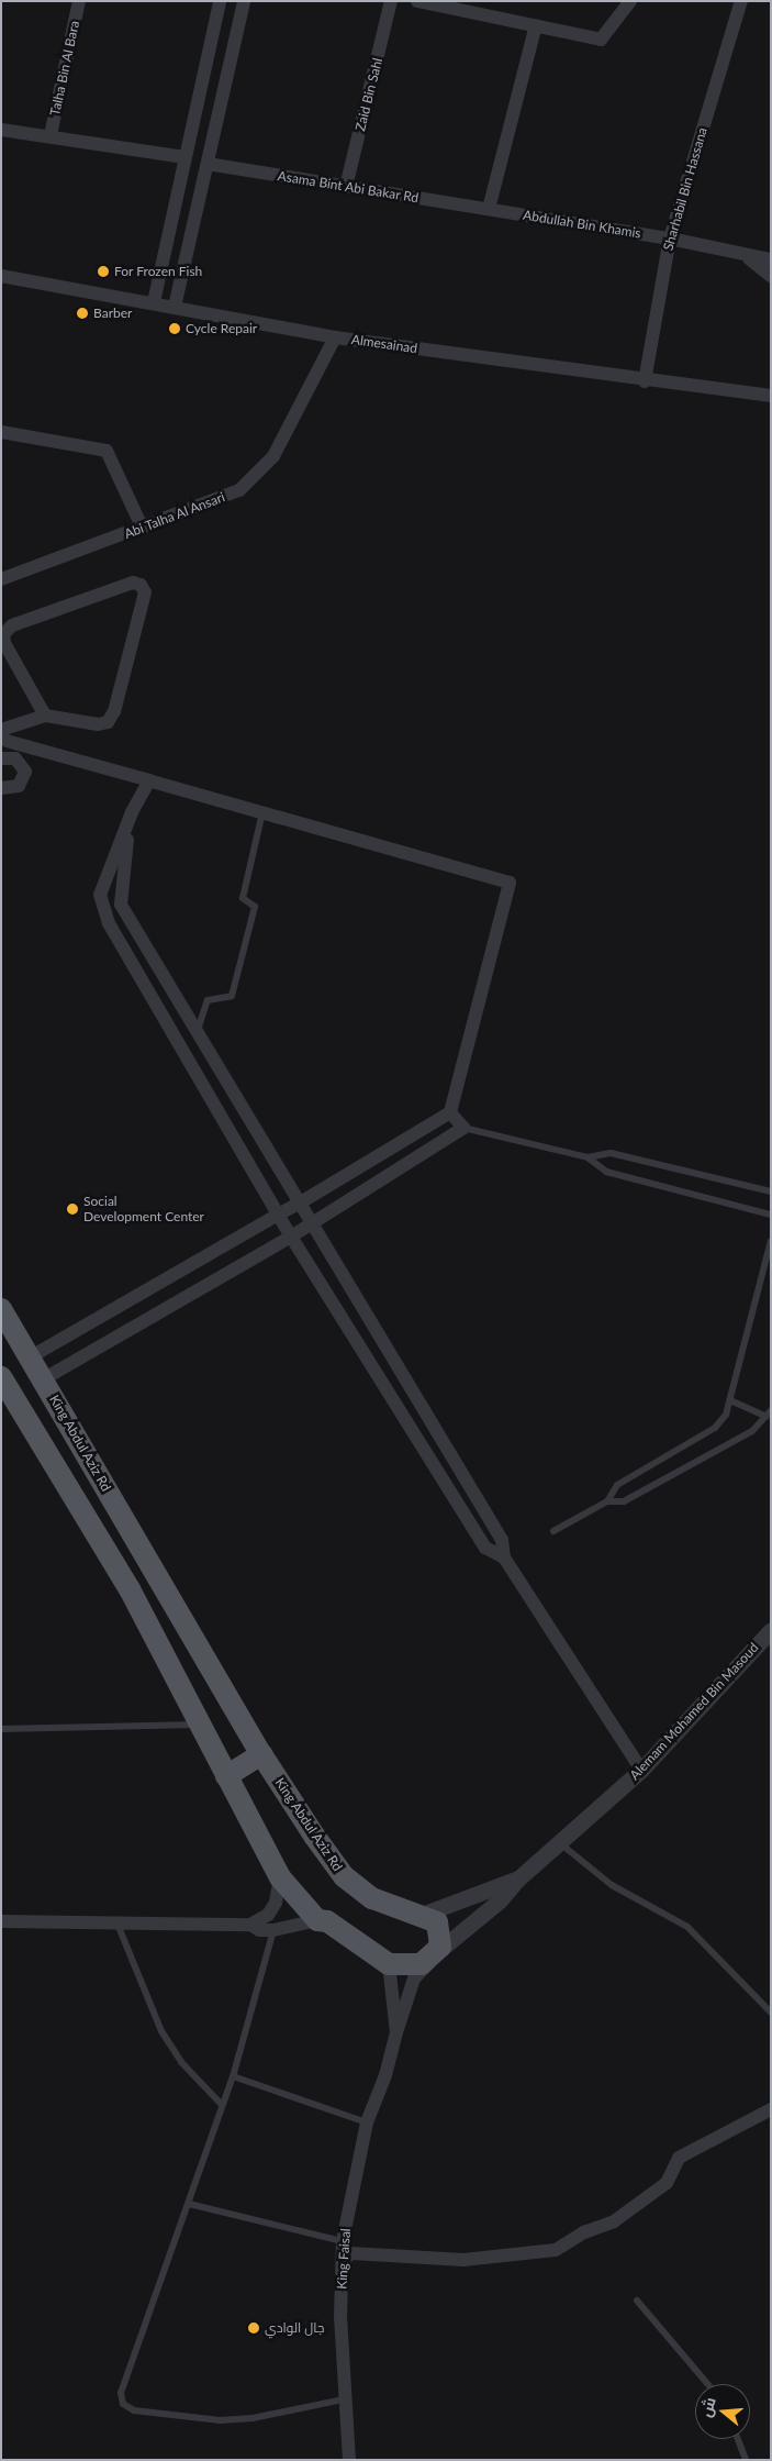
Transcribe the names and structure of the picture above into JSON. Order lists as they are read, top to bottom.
{
  "streets": {
    "main road": ["King Abdul Aziz Rd"],
    "street": [
      "Talha Bin Al Bara",
      "Zaid Bin Sahl",
      "Asama Bint Abi Bakar Rd",
      "Sharhabil Bin Hassana",
      "Abdullah Bin Khamis",
      "Almesainad",
      "Abi Talha Al Ansari",
      "Alemam Mohamed Bin Masoud",
      "King Faisal"
    ]
  },
  "crossings": [
    ["Zaid Bin Sahl", "Asama Bint Abi Bakar Rd"],
    ["Asama Bint Abi Bakar Rd", "Abdullah Bin Khamis"],
    ["Sharhabil Bin Hassana", "Abdullah Bin Khamis"],
    ["Sharhabil Bin Hassana", "Almesainad"],
    ["Almesainad", "Abi Talha Al Ansari"],
    ["King Abdul Aziz Rd", "Alemam Mohamed Bin Masoud"],
    ["Alemam Mohamed Bin Masoud", "King Faisal"]
  ],
  "places": [
    "For Frozen Fish",
    "Barber",
    "Cycle Repair",
    "Social Development Center",
    "جال الوادي"
  ],
  "north": "left"
}
